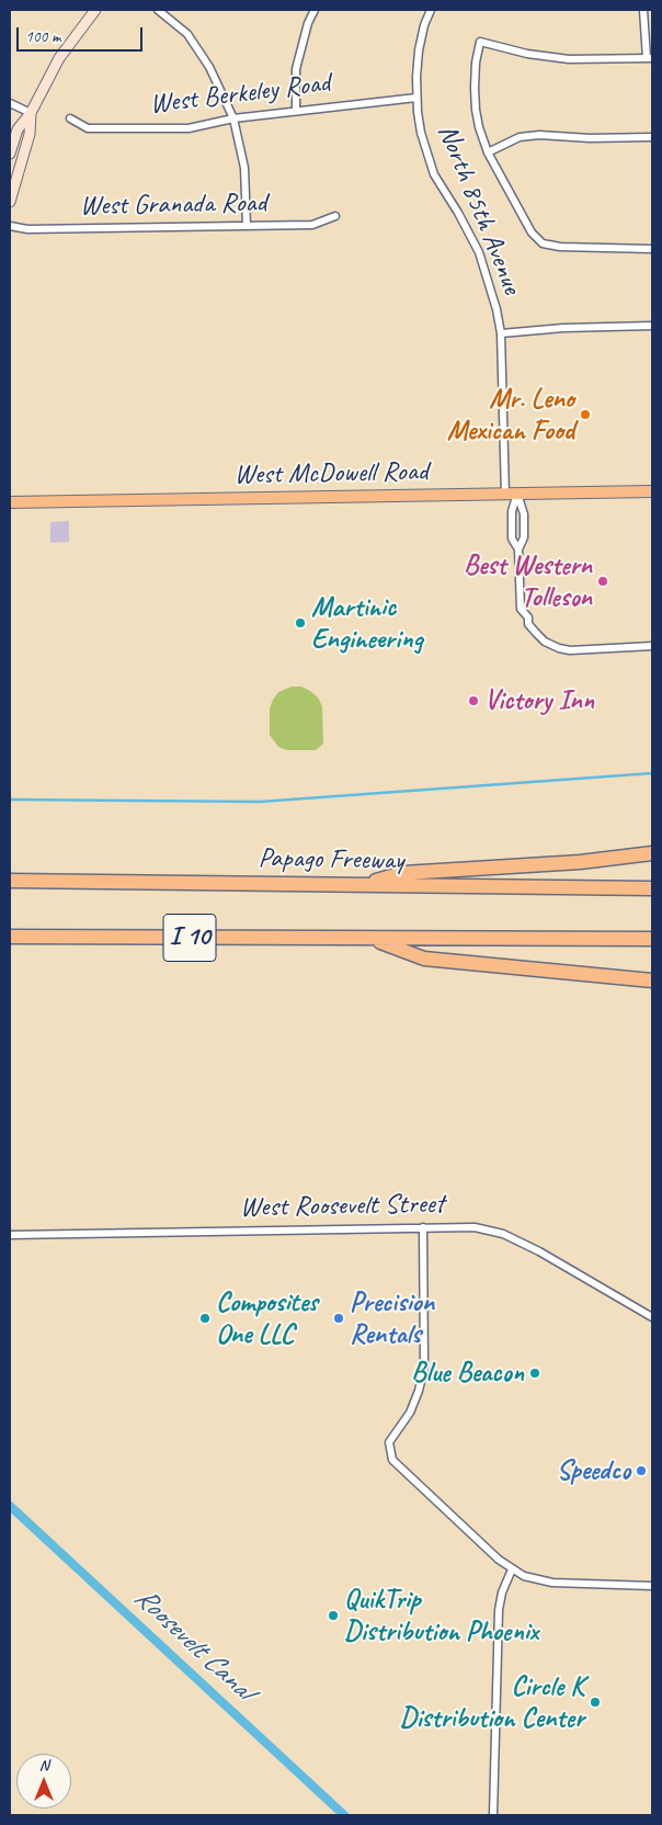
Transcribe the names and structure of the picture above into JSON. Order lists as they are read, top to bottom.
{
  "streets": {
    "highway": ["Papago Freeway", "I 10"],
    "main road": ["West McDowell Road"],
    "street": [
      "West Berkeley Road",
      "West Granada Road",
      "North 85th Avenue",
      "West Roosevelt Street"
    ]
  },
  "crossings": [
    ["West Berkeley Road", "North 85th Avenue"],
    ["North 85th Avenue", "West McDowell Road"]
  ],
  "water": ["Roosevelt Canal"],
  "places": [
    "Mr. Leno Mexican Food",
    "Best Western Tolleson",
    "Martinic Engineering",
    "Victory Inn",
    "Composites One LLC",
    "Precision Rentals",
    "Blue Beacon",
    "Speedco",
    "QuikTrip Distribution Phoenix",
    "Circle K Distribution Center"
  ],
  "scale_bar": "100 m",
  "north": "top"
}
